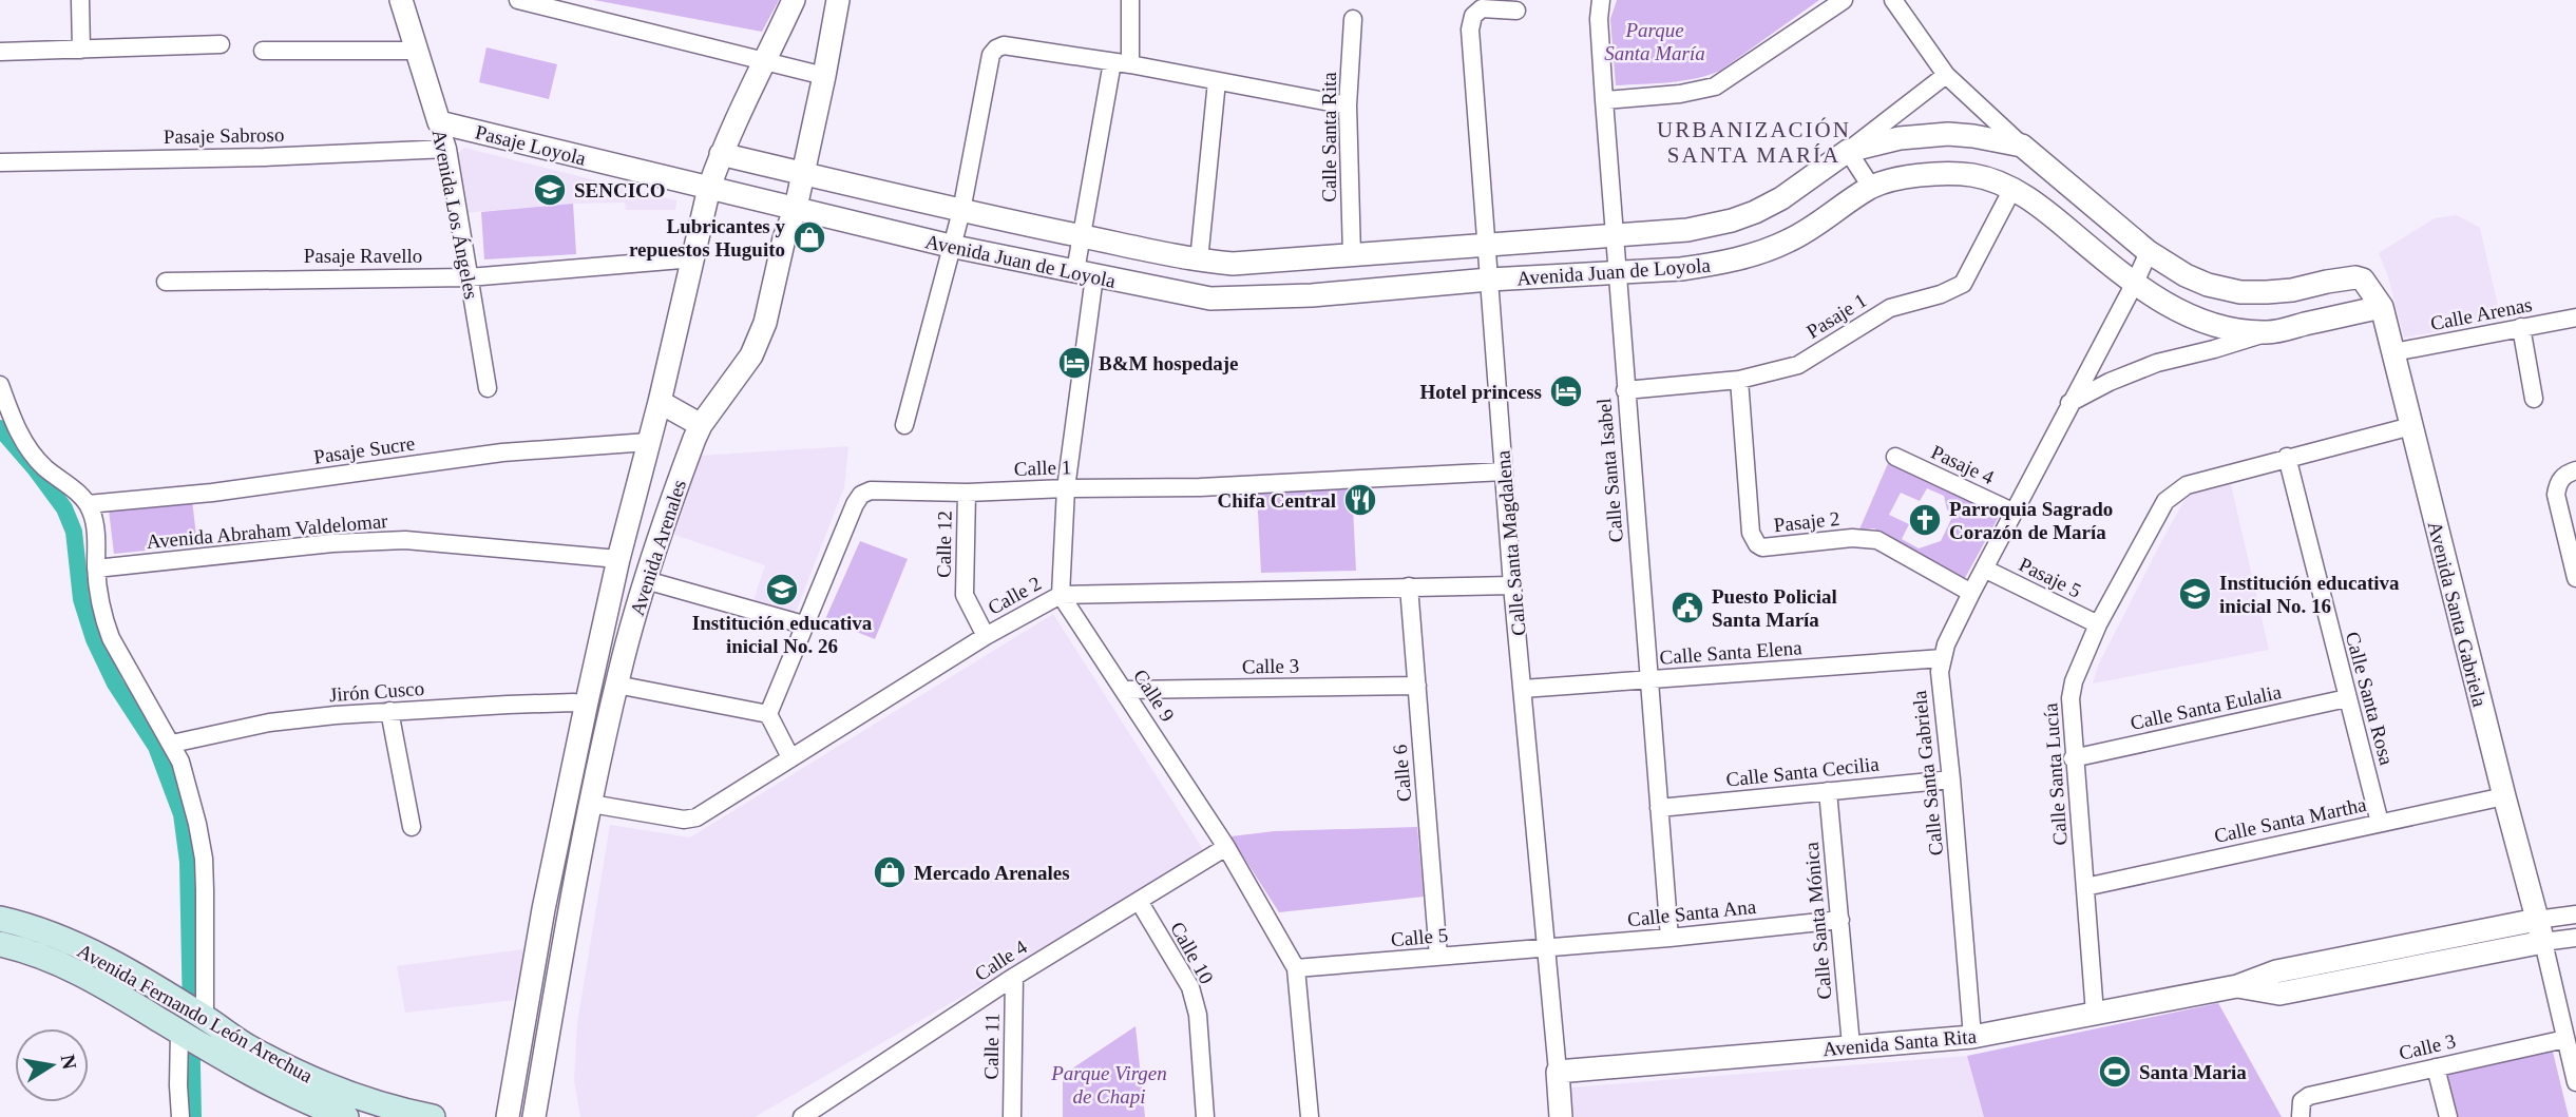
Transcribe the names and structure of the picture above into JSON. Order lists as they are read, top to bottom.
{
  "streets": {
    "main road": ["Avenida Fernando León Arechua"],
    "street": [
      "Pasaje Sabroso",
      "Calle Santa Rita",
      "Pasaje Loyola",
      "Avenida Los Ángeles",
      "Pasaje Ravello",
      "Avenida Juan de Loyola",
      "Calle Arenas",
      "Pasaje 1",
      "Pasaje Sucre",
      "Pasaje 4",
      "Calle 1",
      "Calle Santa Isabel",
      "Pasaje 2",
      "Avenida Abraham Valdelomar",
      "Calle Santa Magdalena",
      "Calle 12",
      "Avenida Arenales",
      "Pasaje 5",
      "Calle 2",
      "Avenida Santa Gabriela",
      "Calle Santa Elena",
      "Calle 3",
      "Jirón Cusco",
      "Calle 9",
      "Calle Santa Rosa",
      "Calle Santa Eulalia",
      "Calle Santa Cecilia",
      "Calle 6",
      "Calle Santa Gabriela",
      "Calle Santa Lucía",
      "Calle Santa Martha",
      "Calle Santa Ana",
      "Calle Santa Mónica",
      "Calle 5",
      "Calle 10",
      "Calle 4",
      "Avenida Santa Rita",
      "Calle 11"
    ]
  },
  "crossings": [
    ["Pasaje Sabroso", "Avenida Los Ángeles"],
    ["Calle Santa Rita", "Avenida Juan de Loyola"],
    ["Pasaje Loyola", "Avenida Los Ángeles"],
    ["Pasaje Loyola", "Avenida Juan de Loyola"],
    ["Pasaje Loyola", "Avenida Arenales"],
    ["Avenida Los Ángeles", "Pasaje Ravello"],
    ["Pasaje Ravello", "Avenida Arenales"],
    ["Avenida Juan de Loyola", "Pasaje 1"],
    ["Avenida Juan de Loyola", "Calle Santa Isabel"],
    ["Avenida Juan de Loyola", "Calle Santa Magdalena"],
    ["Avenida Juan de Loyola", "Avenida Arenales"],
    ["Avenida Juan de Loyola", "Avenida Santa Gabriela"],
    ["Avenida Juan de Loyola", "Calle Santa Gabriela"],
    ["Calle Arenas", "Avenida Santa Gabriela"],
    ["Pasaje 1", "Calle Santa Isabel"],
    ["Pasaje 1", "Pasaje 2"],
    ["Pasaje Sucre", "Avenida Arenales"],
    ["Pasaje 4", "Calle Santa Gabriela"],
    ["Calle 1", "Calle Santa Magdalena"],
    ["Calle 1", "Calle 12"],
    ["Calle Santa Isabel", "Calle Santa Elena"],
    ["Calle Santa Isabel", "Calle Santa Cecilia"],
    ["Calle Santa Isabel", "Calle Santa Ana"],
    ["Pasaje 2", "Calle Santa Gabriela"],
    ["Avenida Abraham Valdelomar", "Avenida Arenales"],
    ["Calle Santa Magdalena", "Calle 2"],
    ["Calle Santa Magdalena", "Calle Santa Elena"],
    ["Calle Santa Magdalena", "Calle Santa Ana"],
    ["Calle Santa Magdalena", "Calle 5"],
    ["Calle Santa Magdalena", "Avenida Santa Rita"],
    ["Calle 12", "Calle 2"],
    ["Avenida Arenales", "Calle 2"],
    ["Avenida Arenales", "Jirón Cusco"],
    ["Pasaje 5", "Calle Santa Gabriela"],
    ["Pasaje 5", "Calle Santa Lucía"],
    ["Calle 2", "Calle 9"],
    ["Calle 2", "Calle 6"],
    ["Avenida Santa Gabriela", "Calle Santa Lucía"],
    ["Avenida Santa Gabriela", "Calle Santa Martha"],
    ["Avenida Santa Gabriela", "Avenida Santa Rita"],
    ["Calle Santa Elena", "Calle Santa Gabriela"],
    ["Calle 3", "Calle 9"],
    ["Calle 3", "Calle 6"],
    ["Calle 9", "Calle 5"],
    ["Calle 9", "Calle 4"],
    ["Calle Santa Rosa", "Calle Santa Eulalia"],
    ["Calle Santa Rosa", "Calle Santa Lucía"],
    ["Calle Santa Rosa", "Calle Santa Martha"],
    ["Calle Santa Eulalia", "Calle Santa Lucía"],
    ["Calle Santa Cecilia", "Calle Santa Gabriela"],
    ["Calle Santa Cecilia", "Calle Santa Mónica"],
    ["Calle 6", "Calle 5"],
    ["Calle Santa Gabriela", "Avenida Santa Rita"],
    ["Calle Santa Lucía", "Calle Santa Martha"],
    ["Calle Santa Lucía", "Avenida Santa Rita"],
    ["Calle Santa Ana", "Calle Santa Mónica"],
    ["Calle Santa Ana", "Calle 5"],
    ["Calle Santa Mónica", "Avenida Santa Rita"],
    ["Calle 10", "Calle 4"],
    ["Calle 4", "Calle 11"]
  ],
  "districts": ["URBANIZACIÓN SANTA MARÍA"],
  "parks": ["Parque Santa María", "Parque Virgen de Chapi"],
  "places": {
    "school or university": ["SENCICO", "Institución educativa inicial No. 26", "Institución educativa inicial No. 16"],
    "shop": ["Lubricantes y repuestos Huguito", "Mercado Arenales"],
    "hotel": ["B&M hospedaje", "Hotel princess"],
    "restaurant": ["Chifa Central"],
    "church": ["Parroquia Sagrado Corazón de María"],
    "public building": ["Puesto Policial Santa María"],
    "sports": ["Santa Maria"]
  },
  "north": "right"
}
